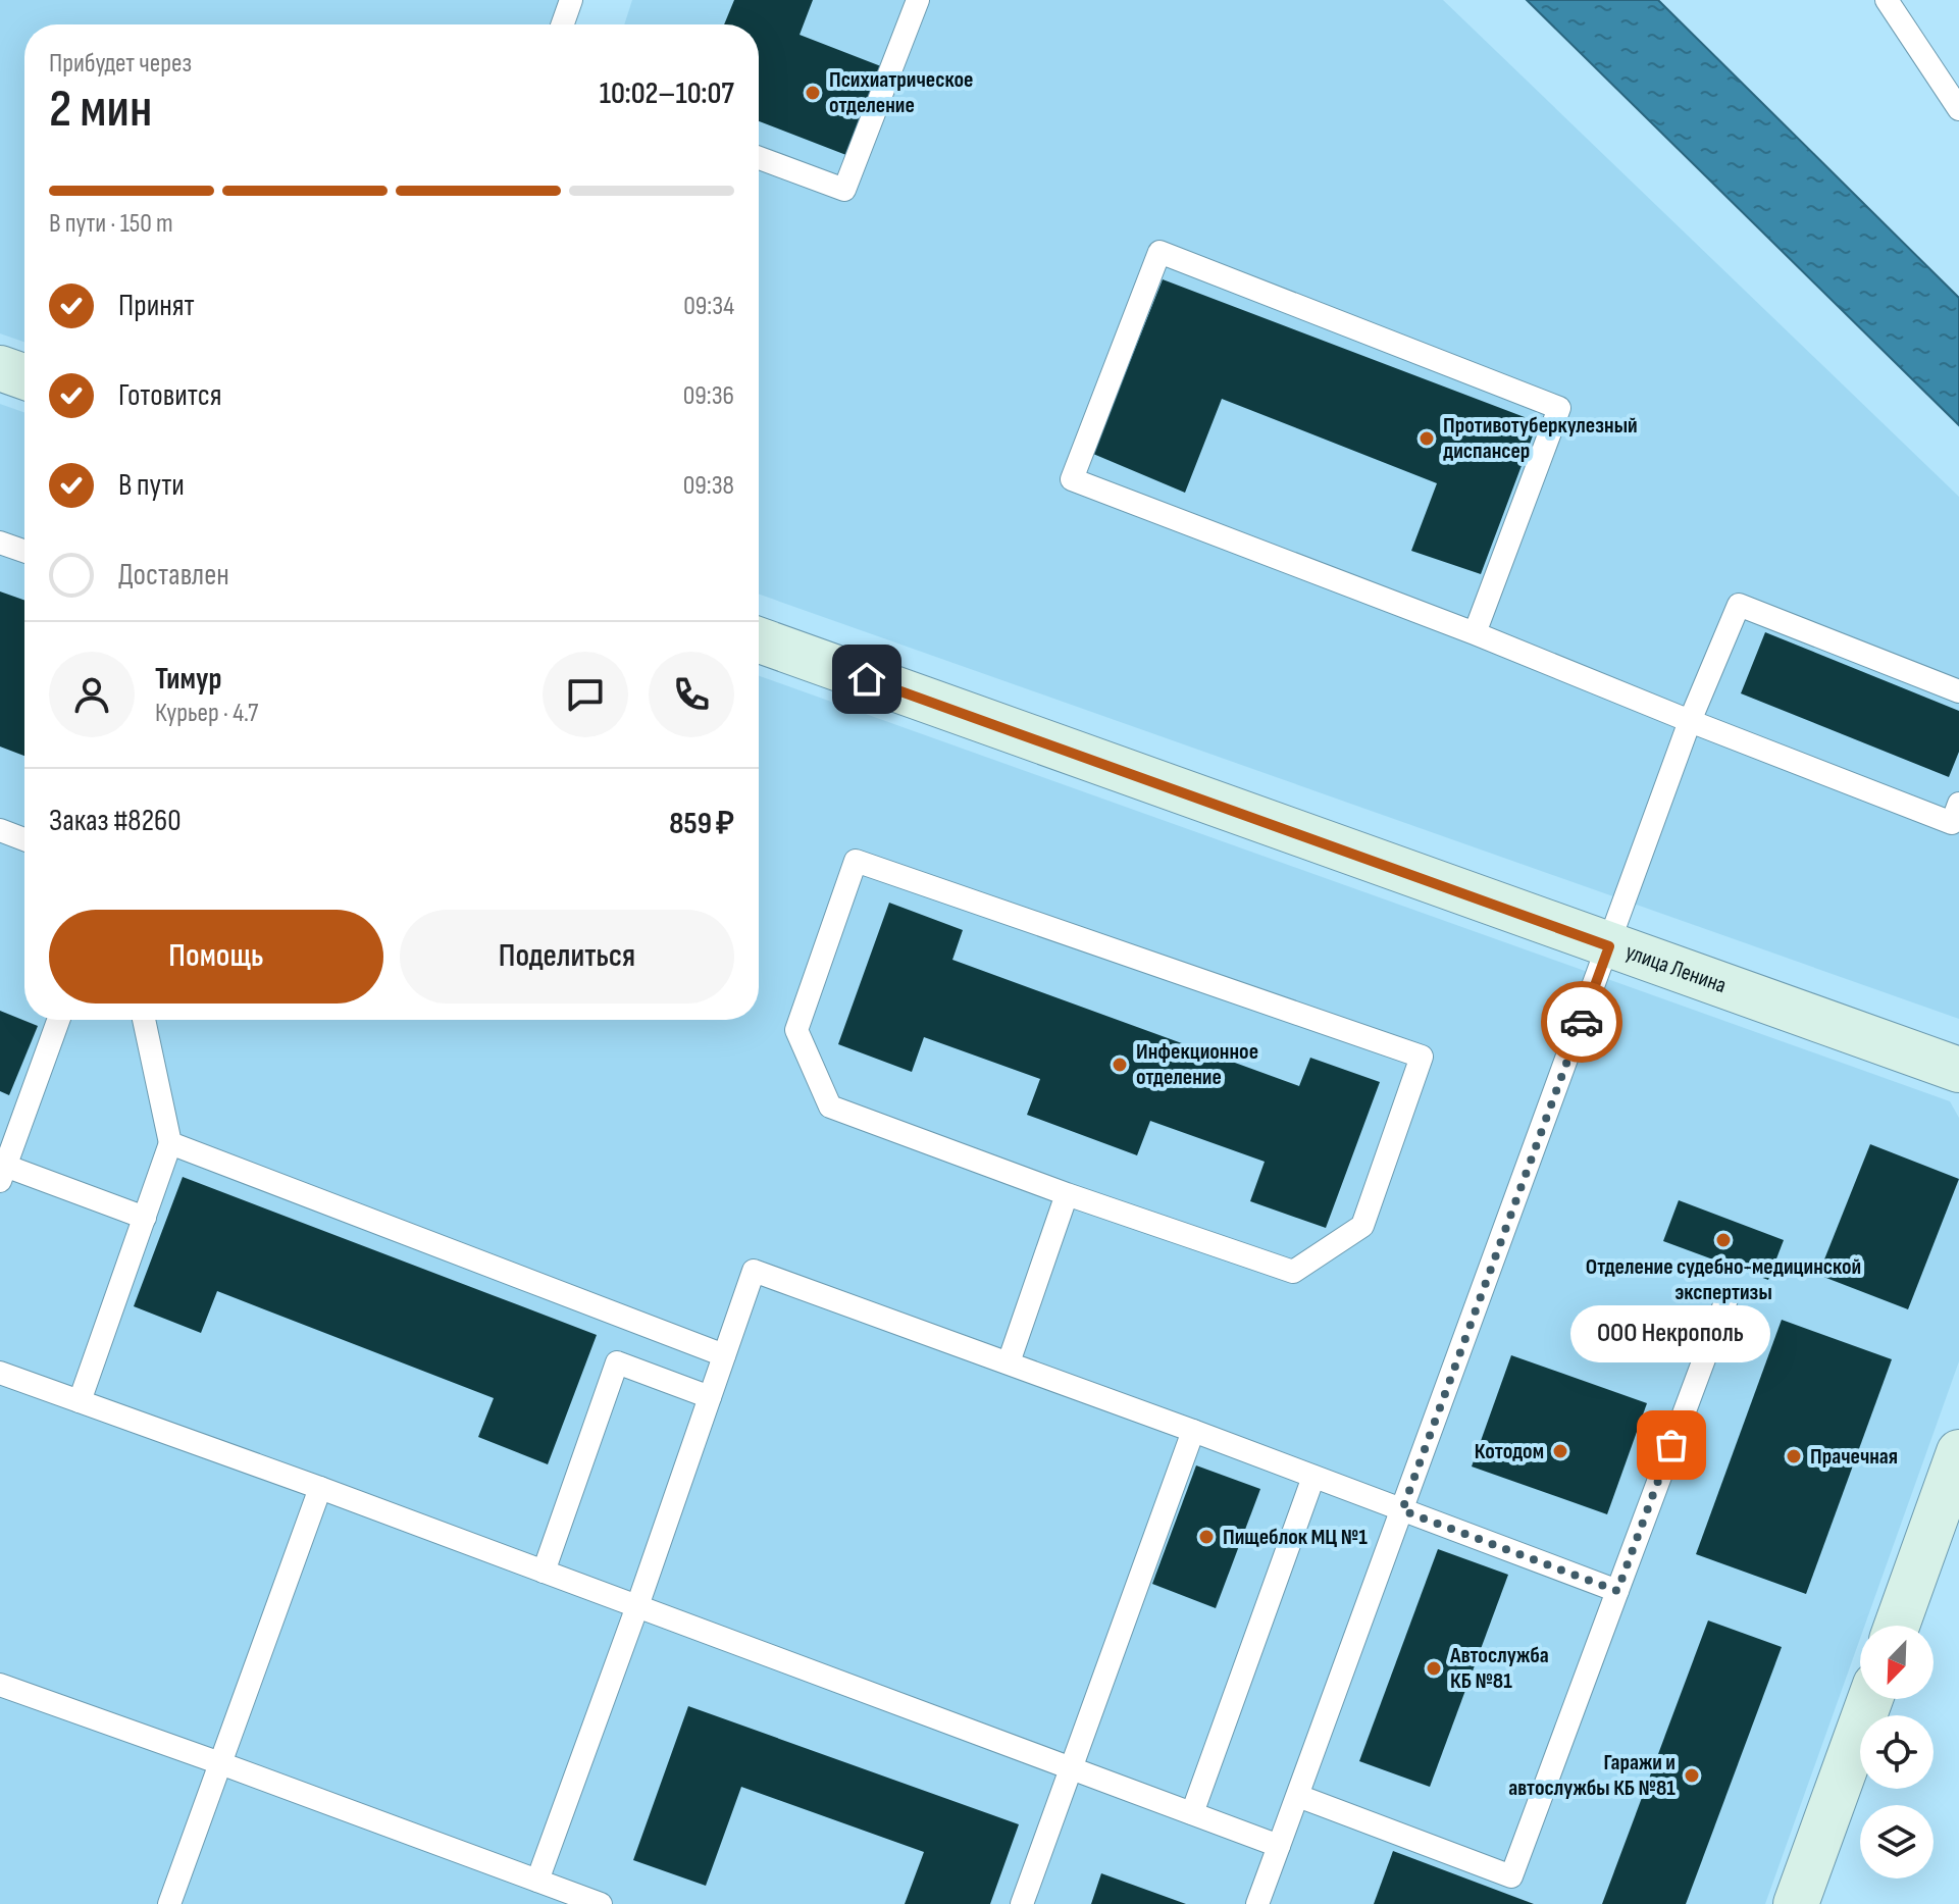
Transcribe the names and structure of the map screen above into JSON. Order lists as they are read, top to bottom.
{
  "streets": {
    "street": ["улица Ленина"]
  },
  "places": [
    "Психиатрическое отделение",
    "Противотуберкулезный диспансер",
    "Инфекционное отделение",
    "Отделение судебно-медицинской экспертизы",
    "ООО Некрополь",
    "Котодом",
    "Прачечная",
    "Пищеблок МЦ №1",
    "Автослужба КБ №81",
    "Гаражи и автослужбы КБ №81"
  ],
  "north": "bottom left",
  "page": {
    "heading": ["2 мин", "Прибудет через", "10:02–10:07"],
    "panel": [
      "Тимур",
      "Курьер · 4.7",
      "Заказ #8260",
      "859 ₽"
    ],
    "bar": "В пути · 150 m",
    "list": [
      ["Принят", "09:34"],
      ["Готовится", "09:36"],
      ["В пути", "09:38"],
      "Доставлен"
    ],
    "buttons": ["Помощь", "Поделиться"],
    "bubble": "ООО Некрополь"
  }
}
